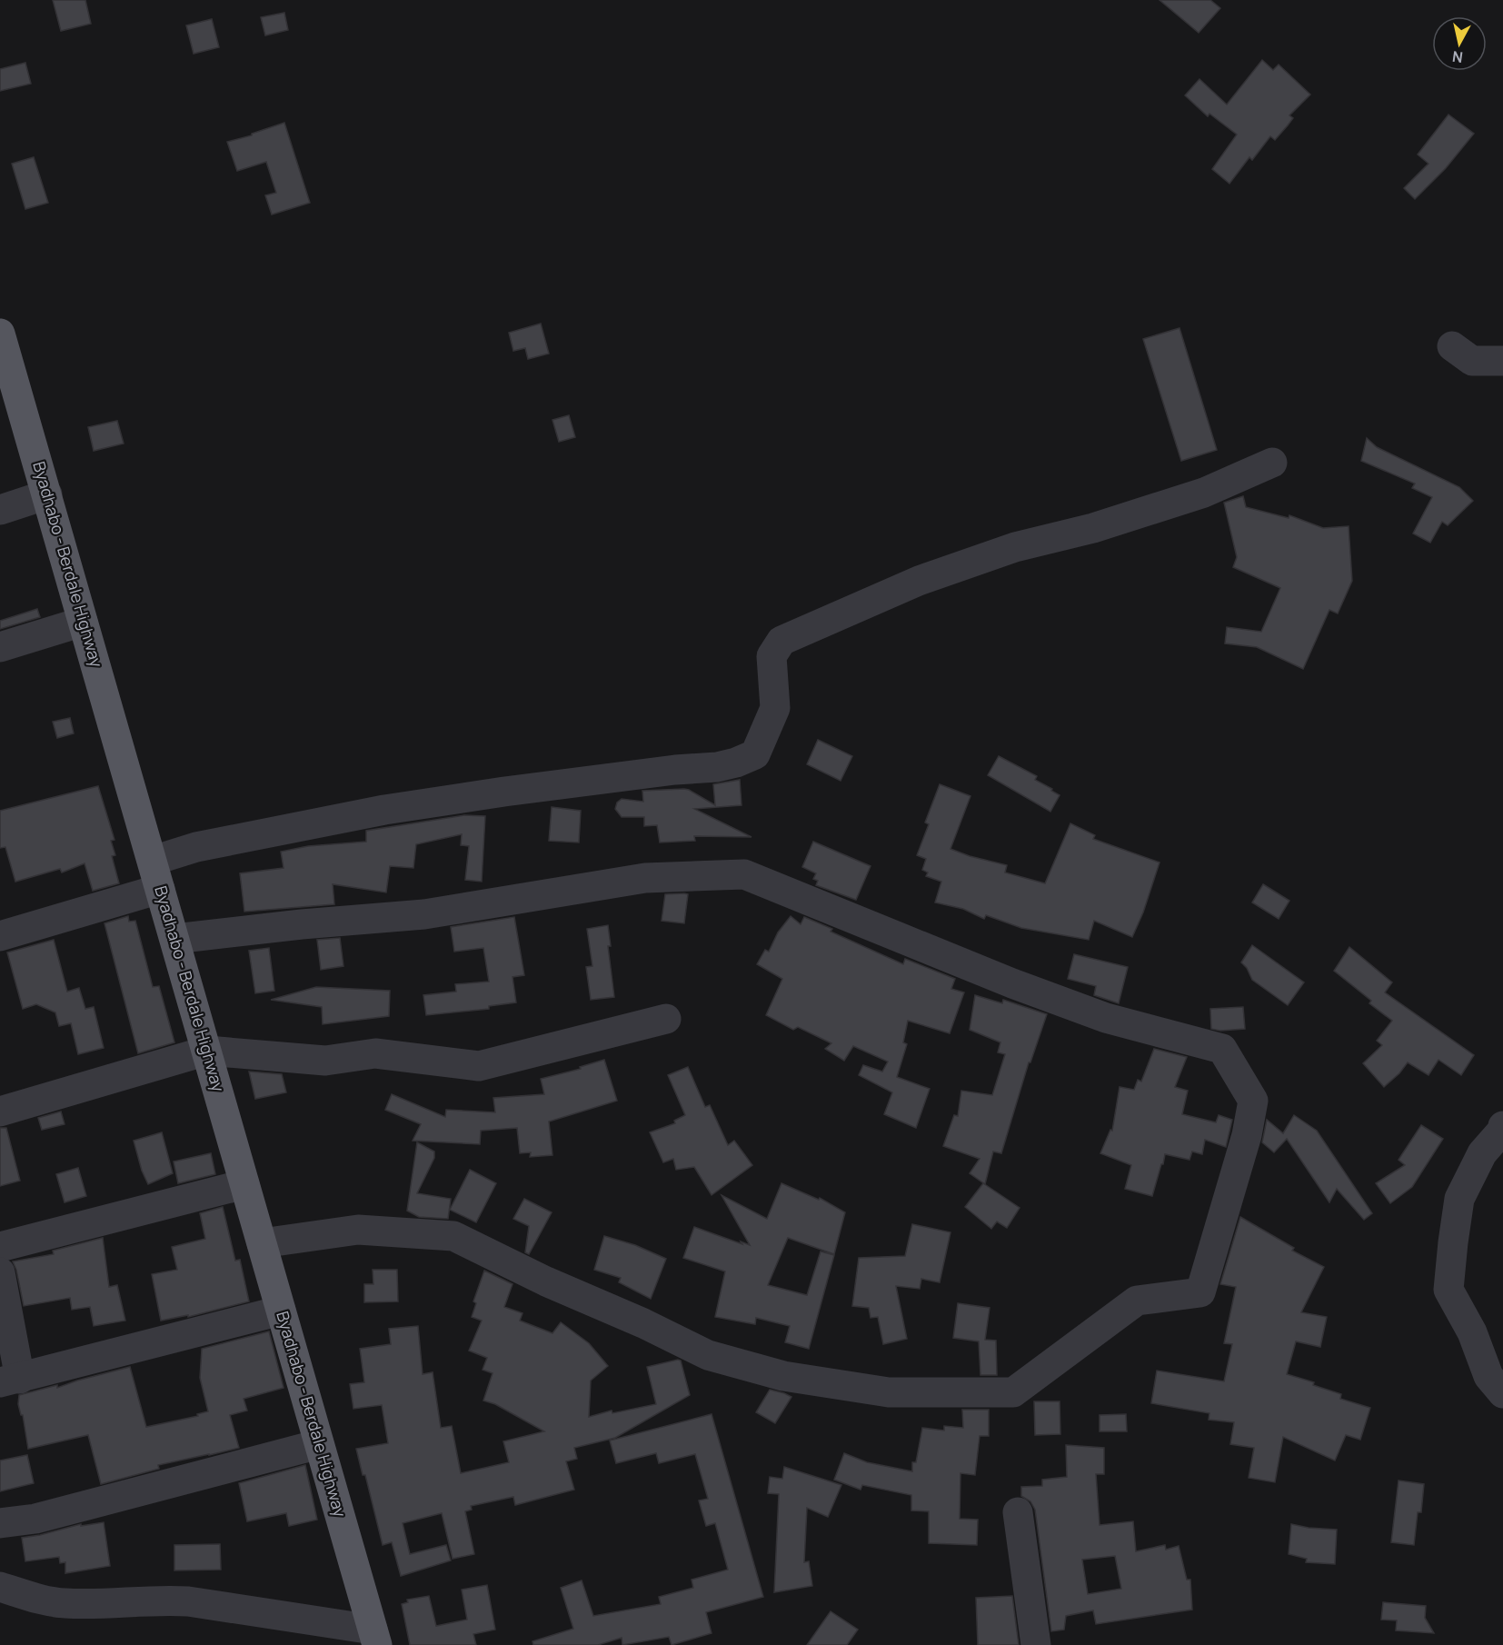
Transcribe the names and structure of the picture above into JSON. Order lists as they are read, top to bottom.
{
  "streets": {
    "main road": ["Byadhabo - Berdale Highway"]
  },
  "north": "bottom"
}
